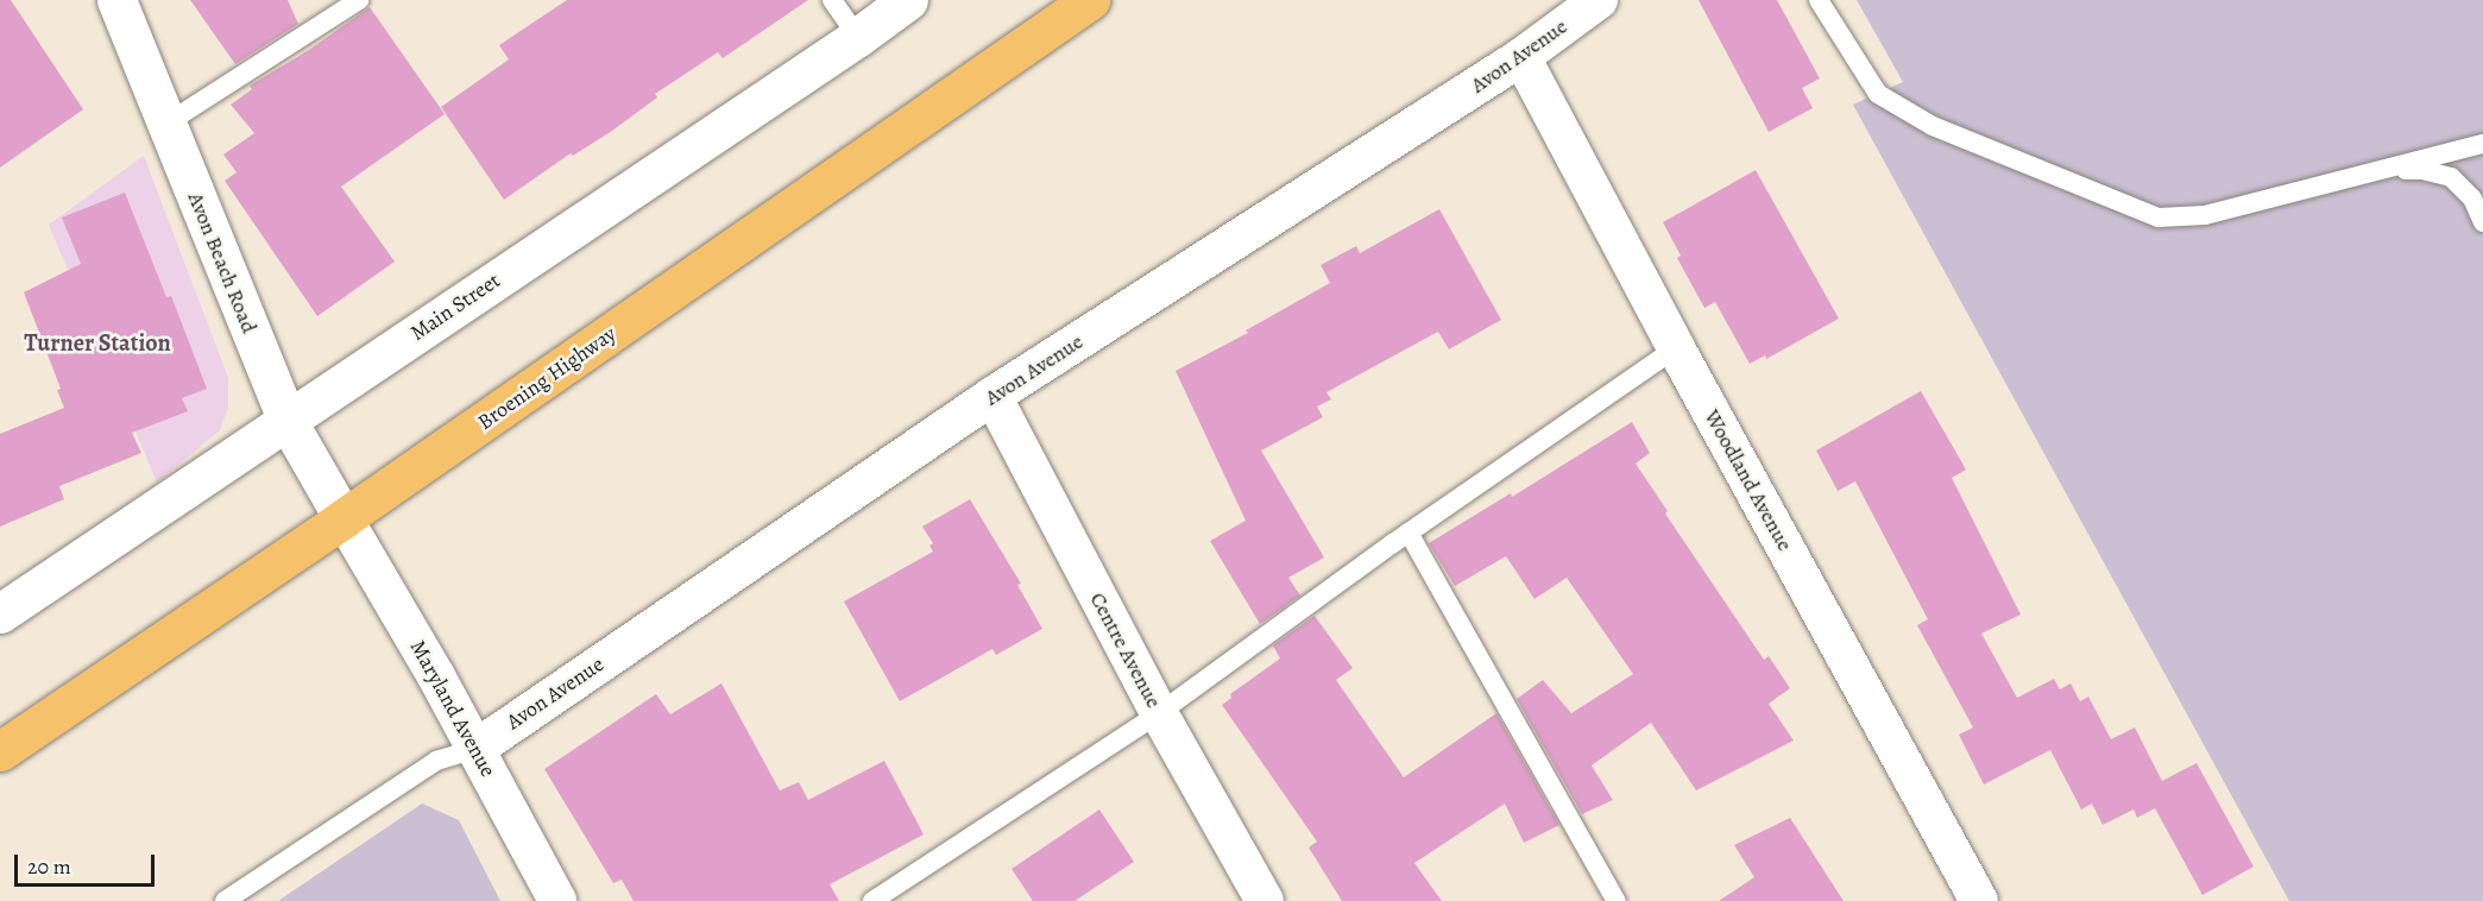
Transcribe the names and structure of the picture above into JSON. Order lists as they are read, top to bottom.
{
  "streets": {
    "main road": ["Broening Highway"],
    "street": [
      "Avon Avenue",
      "Avon Beach Road",
      "Main Street",
      "Woodland Avenue",
      "Centre Avenue",
      "Maryland Avenue"
    ]
  },
  "crossings": [
    ["Avon Avenue", "Woodland Avenue"],
    ["Avon Avenue", "Centre Avenue"],
    ["Avon Avenue", "Maryland Avenue"],
    ["Avon Beach Road", "Main Street"],
    ["Avon Beach Road", "Broening Highway"],
    ["Avon Beach Road", "Maryland Avenue"],
    ["Broening Highway", "Maryland Avenue"]
  ],
  "districts": ["Turner Station"],
  "scale_bar": "20 m"
}
